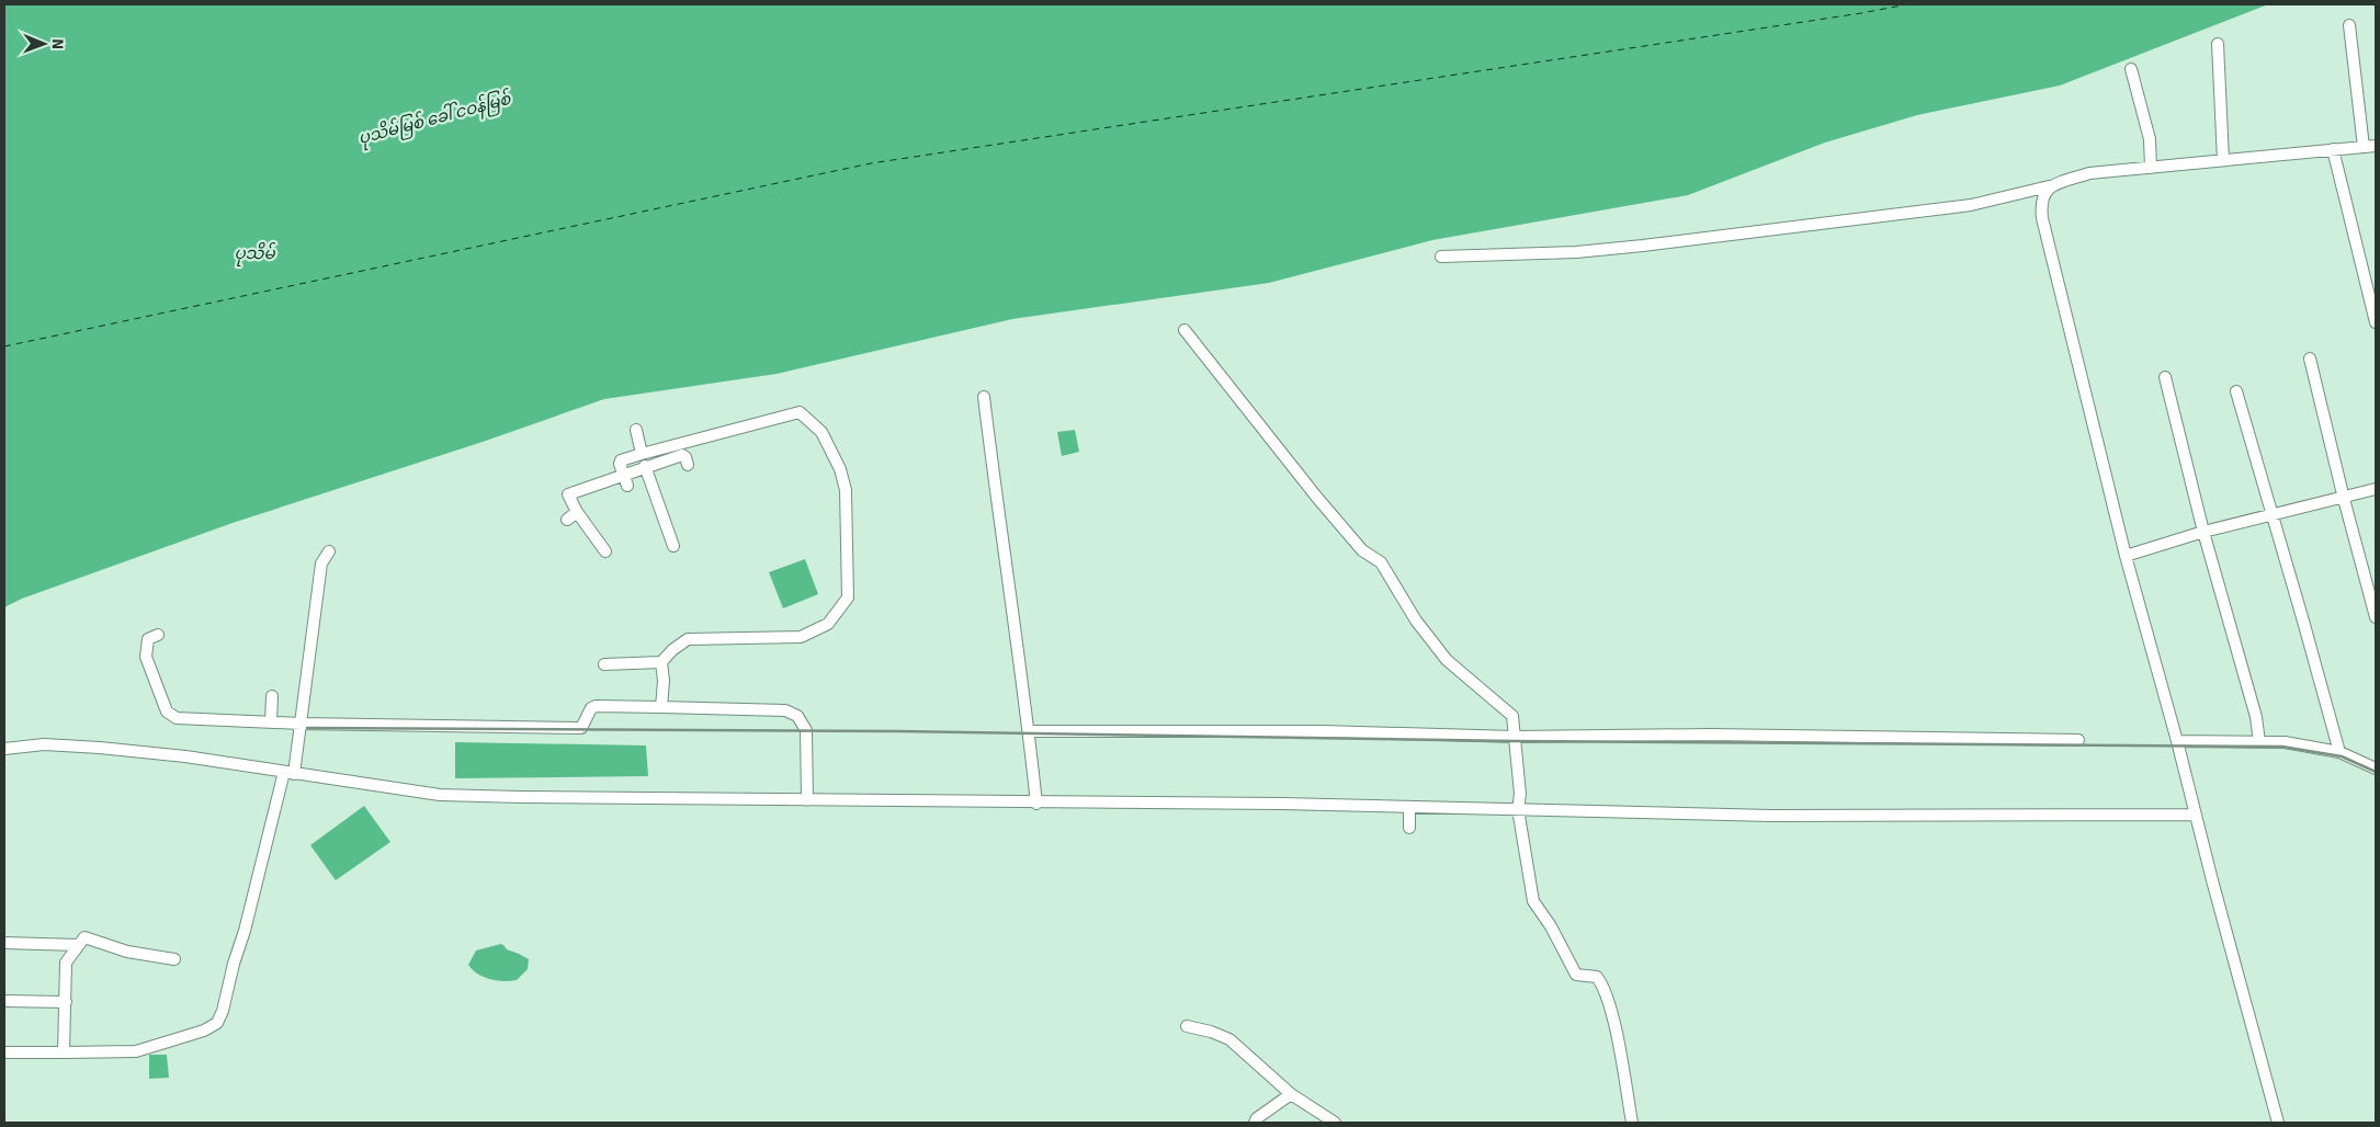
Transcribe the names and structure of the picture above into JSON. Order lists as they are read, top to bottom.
{
  "water": ["ပုသိမ်မြစ် ခေါ် ငဝန်မြစ်", "ပုသိမ်"],
  "north": "right"
}
